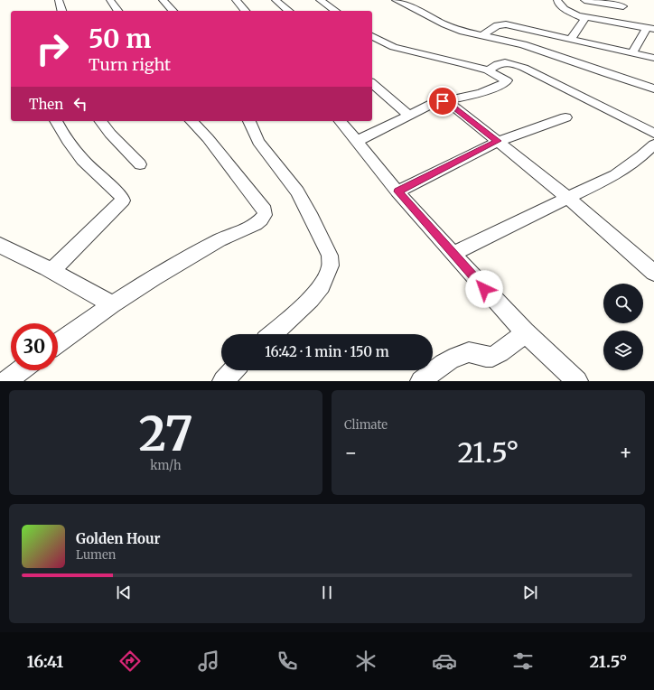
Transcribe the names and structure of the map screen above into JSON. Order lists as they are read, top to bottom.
{
  "page": {
    "turn": ["50 m", "Turn right"],
    "then": "Then",
    "limit": "30",
    "trip": "16:42 · 1 min · 150 m",
    "tile": [
      ["27", "km/h"],
      "Climate"
    ],
    "heat": ["−", "21.5°", "+"],
    "song": ["Golden Hour", "Lumen"],
    "tabs": ["16:41", "21.5°"]
  }
}
